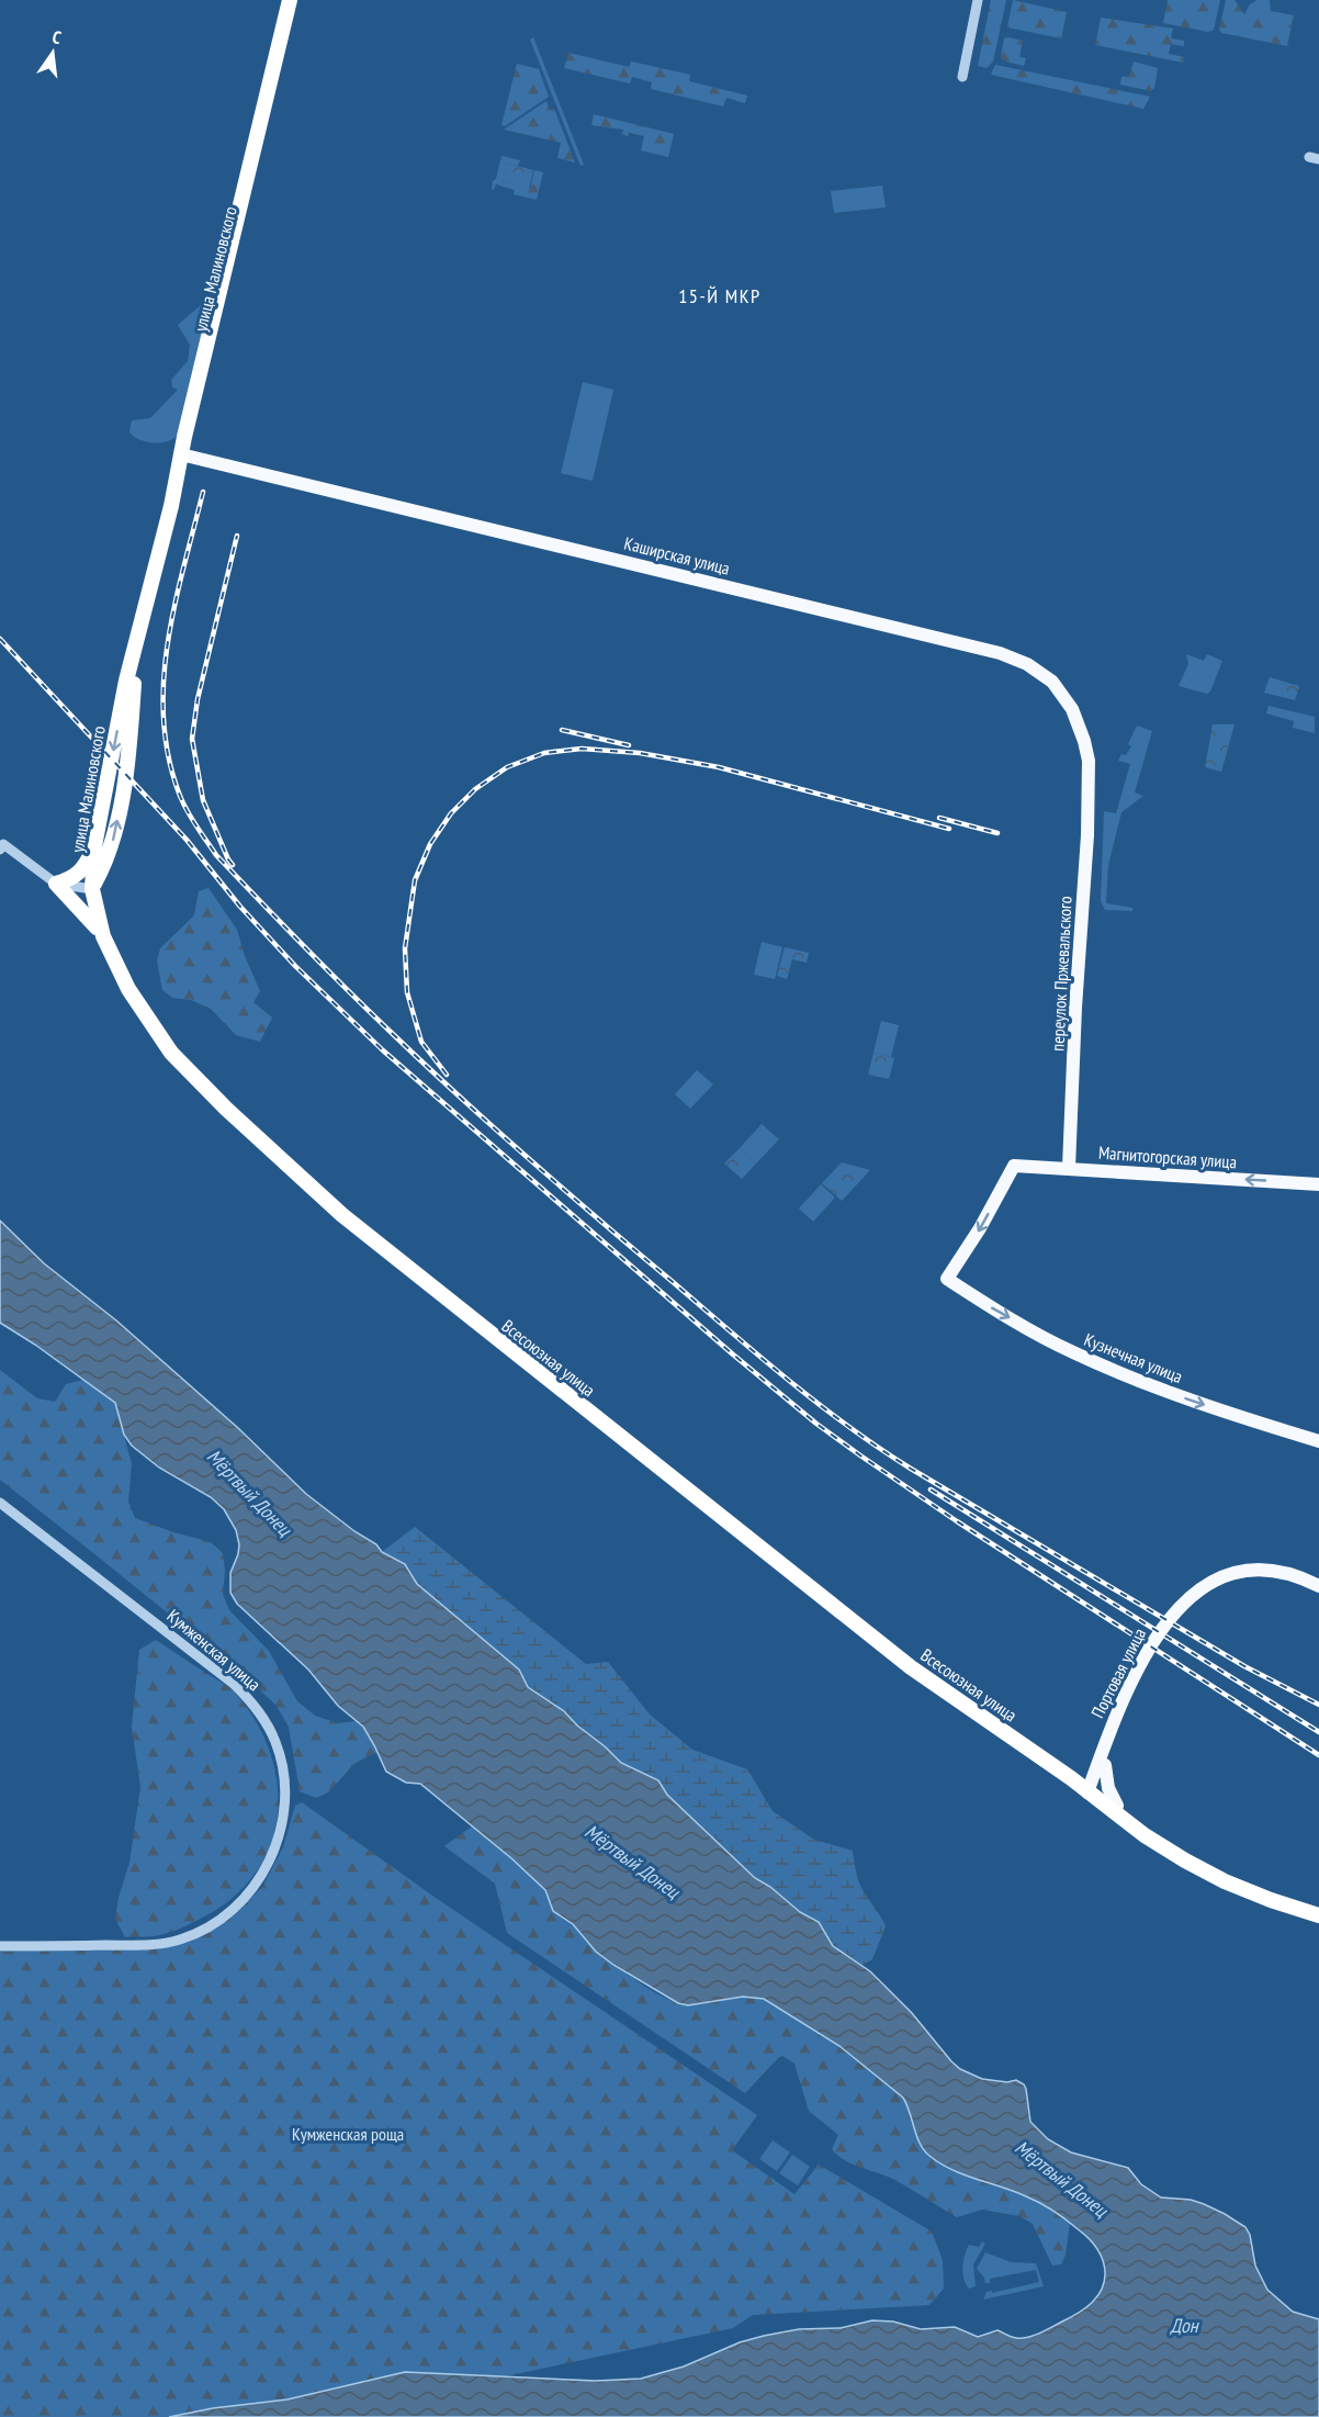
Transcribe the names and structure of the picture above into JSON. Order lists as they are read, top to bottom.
{
  "streets": {
    "highway": ["улица Малиновского", "Всесоюзная улица"],
    "main road": [
      "Каширская улица",
      "переулок Пржевальского",
      "Магнитогорская улица",
      "Кузнечная улица",
      "Портовая улица"
    ],
    "street": ["Кумженская улица"]
  },
  "crossings": [
    ["улица Малиновского", "Каширская улица"],
    ["улица Малиновского", "Всесоюзная улица"],
    ["Каширская улица", "переулок Пржевальского"],
    ["переулок Пржевальского", "Магнитогорская улица"],
    ["Магнитогорская улица", "Кузнечная улица"],
    ["Всесоюзная улица", "Портовая улица"]
  ],
  "one_way": ["Магнитогорская улица", "Кузнечная улица"],
  "districts": ["15-Й МКР"],
  "water": ["Мёртвый Донец", "Дон"],
  "parks": ["Кумженская роща"],
  "north": "top"
}
